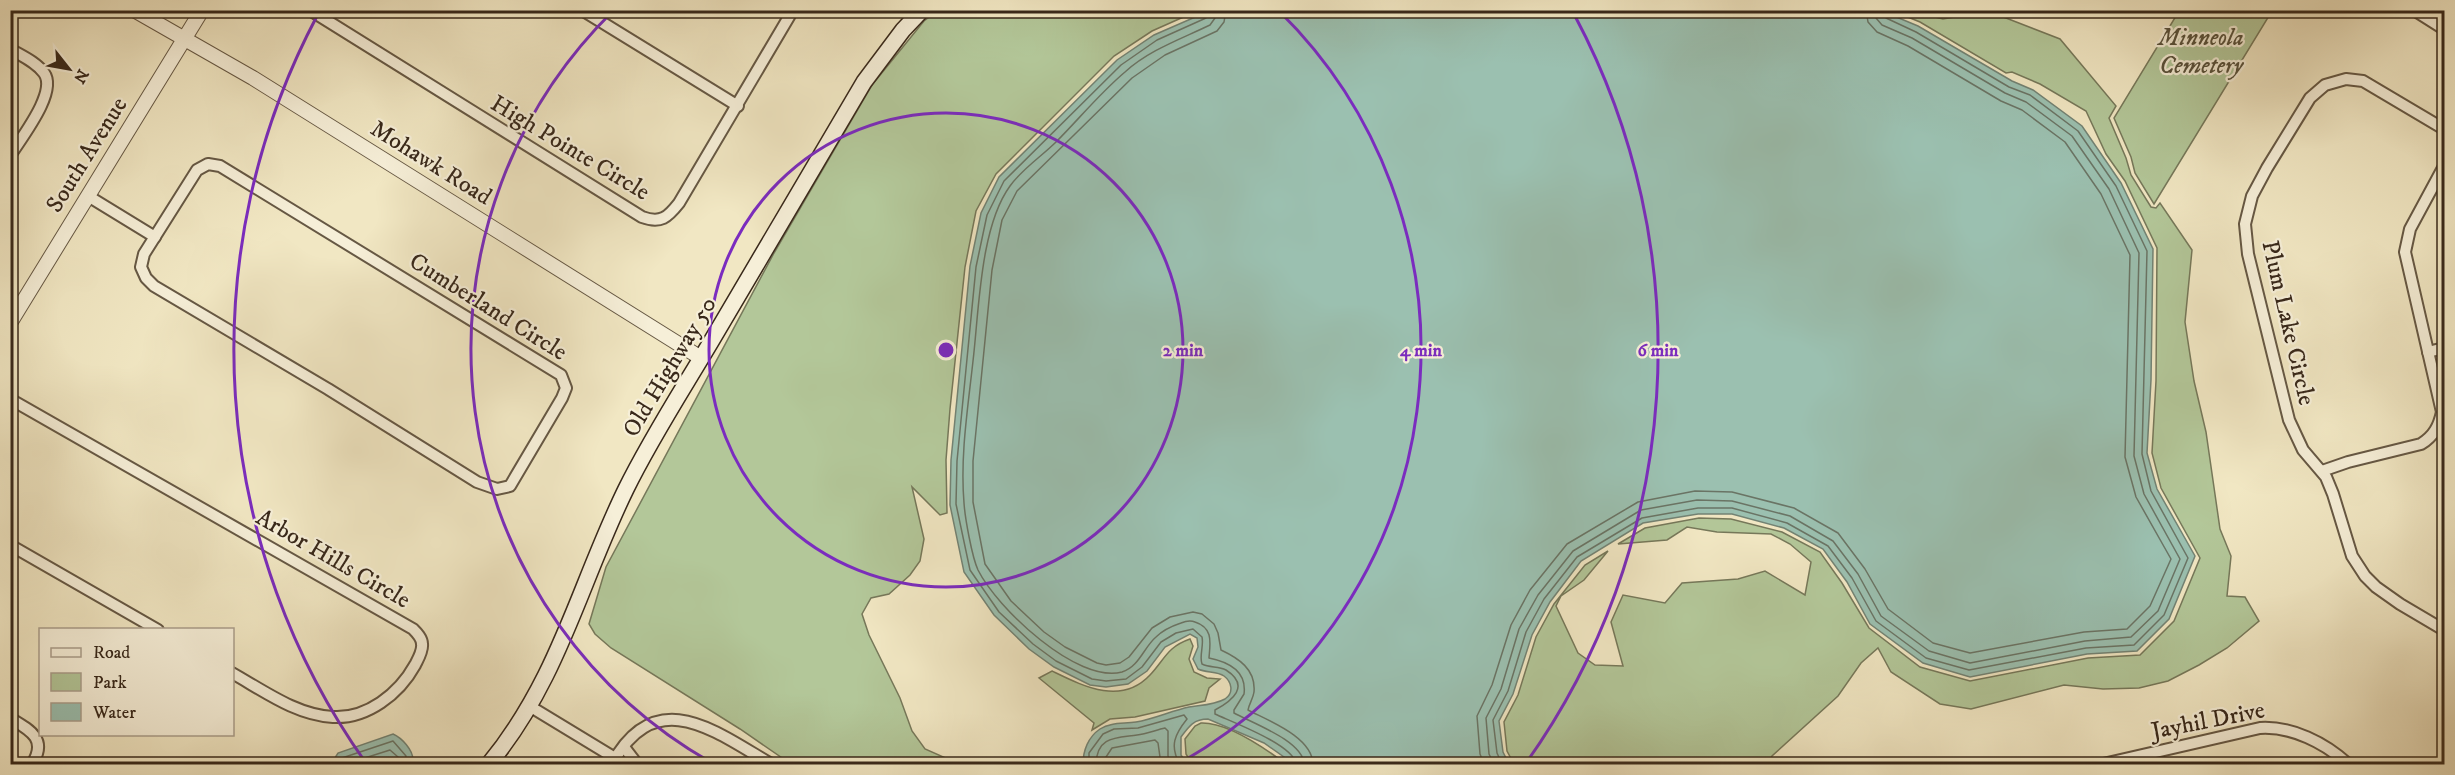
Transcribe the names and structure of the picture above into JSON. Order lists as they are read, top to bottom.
{
  "streets": {
    "main road": ["Old Highway 50"],
    "street": [
      "High Pointe Circle",
      "South Avenue",
      "Mohawk Road",
      "Cumberland Circle",
      "Plum Lake Circle",
      "Arbor Hills Circle",
      "Jayhil Drive"
    ]
  },
  "crossings": [
    ["South Avenue", "Mohawk Road"],
    ["Mohawk Road", "Old Highway 50"]
  ],
  "parks": ["Minneola Cemetery"],
  "legend": ["Road", "Park", "Water"],
  "north": "bottom right",
  "rings": ["2 min", "4 min", "6 min"]
}
